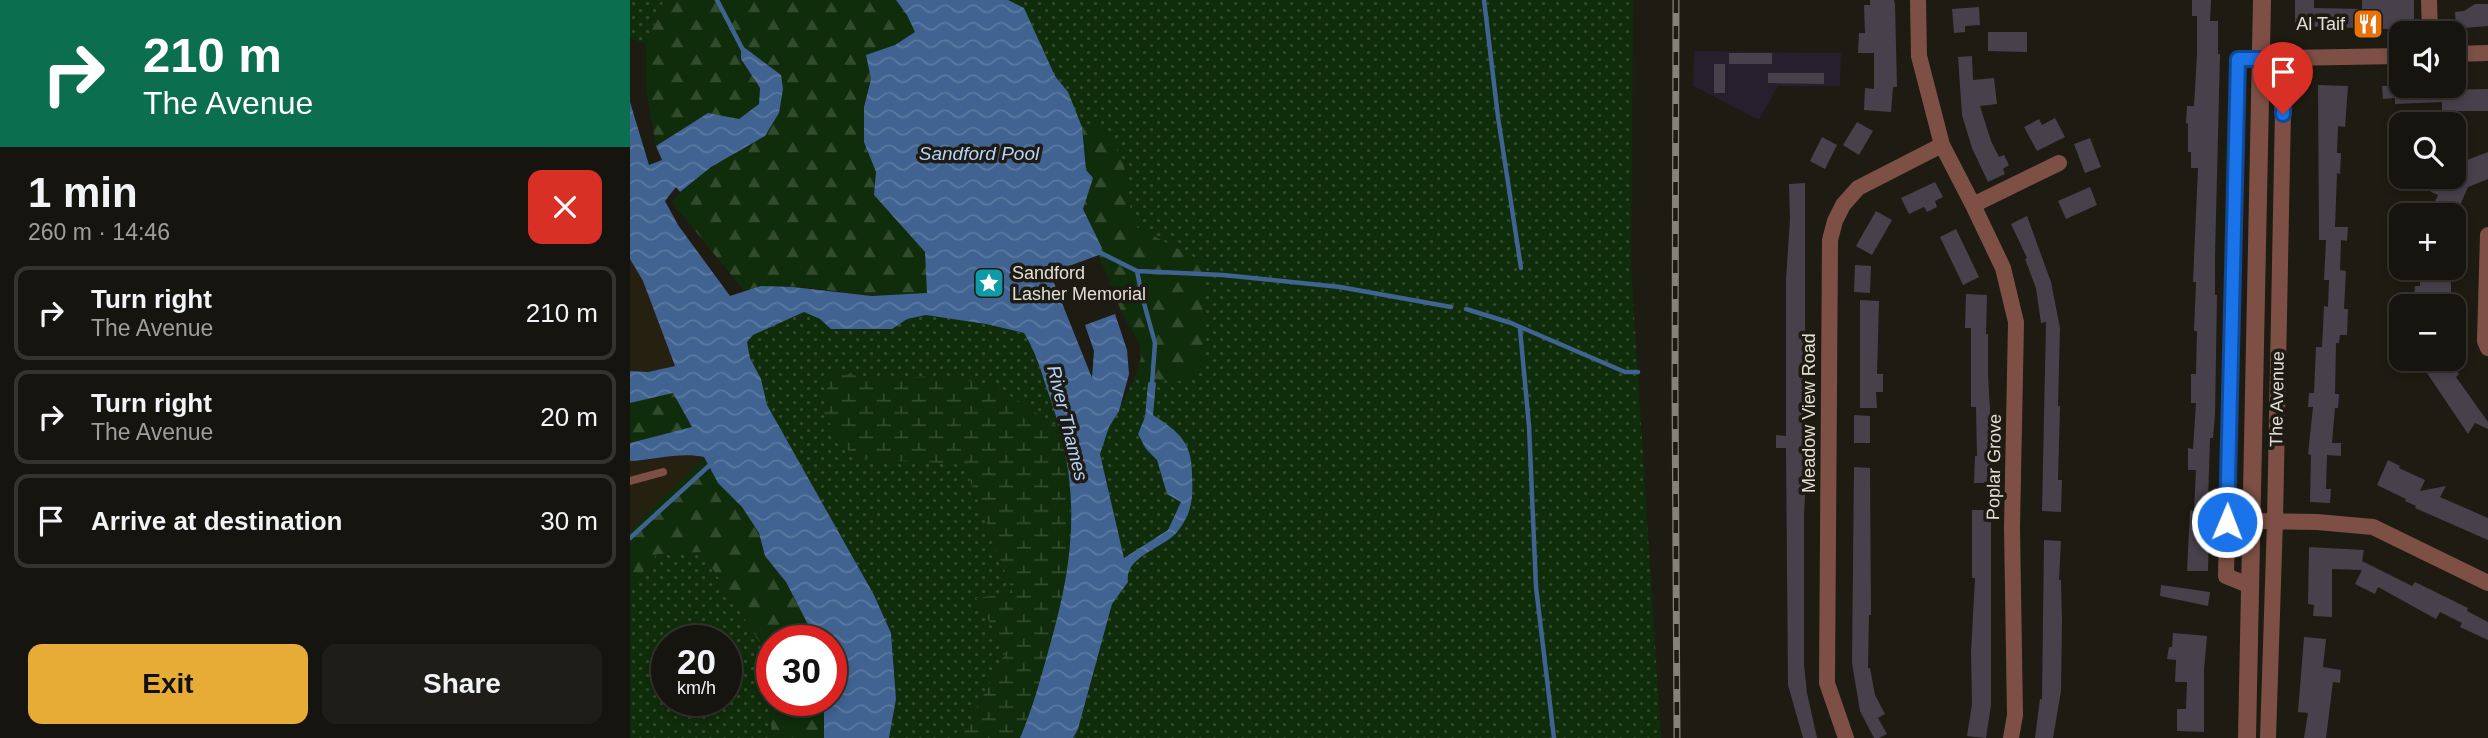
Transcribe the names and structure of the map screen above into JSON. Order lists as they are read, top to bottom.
{
  "streets": {
    "street": ["The Avenue", "Meadow View Road", "Poplar Grove"]
  },
  "crossings": [
    ["Meadow View Road", "Poplar Grove"]
  ],
  "water": ["Sandford Pool", "River Thames"],
  "places": {
    "restaurant": ["Al Taif"],
    "place": ["Sandford Lasher Memorial"]
  },
  "page": {
    "turn": ["210 m", "The Avenue"],
    "map_buttons": ["+", "−"],
    "heading": ["1 min", "260 m · 14:46"],
    "list": [
      {
        "name": "Turn right",
        "note": "The Avenue",
        "value": "210 m"
      },
      {
        "name": "Turn right",
        "note": "The Avenue",
        "value": "20 m"
      },
      {
        "name": "Arrive at destination",
        "value": "30 m"
      }
    ],
    "speed": "20 km/h",
    "limit": "30",
    "buttons": ["Exit", "Share"]
  }
}
